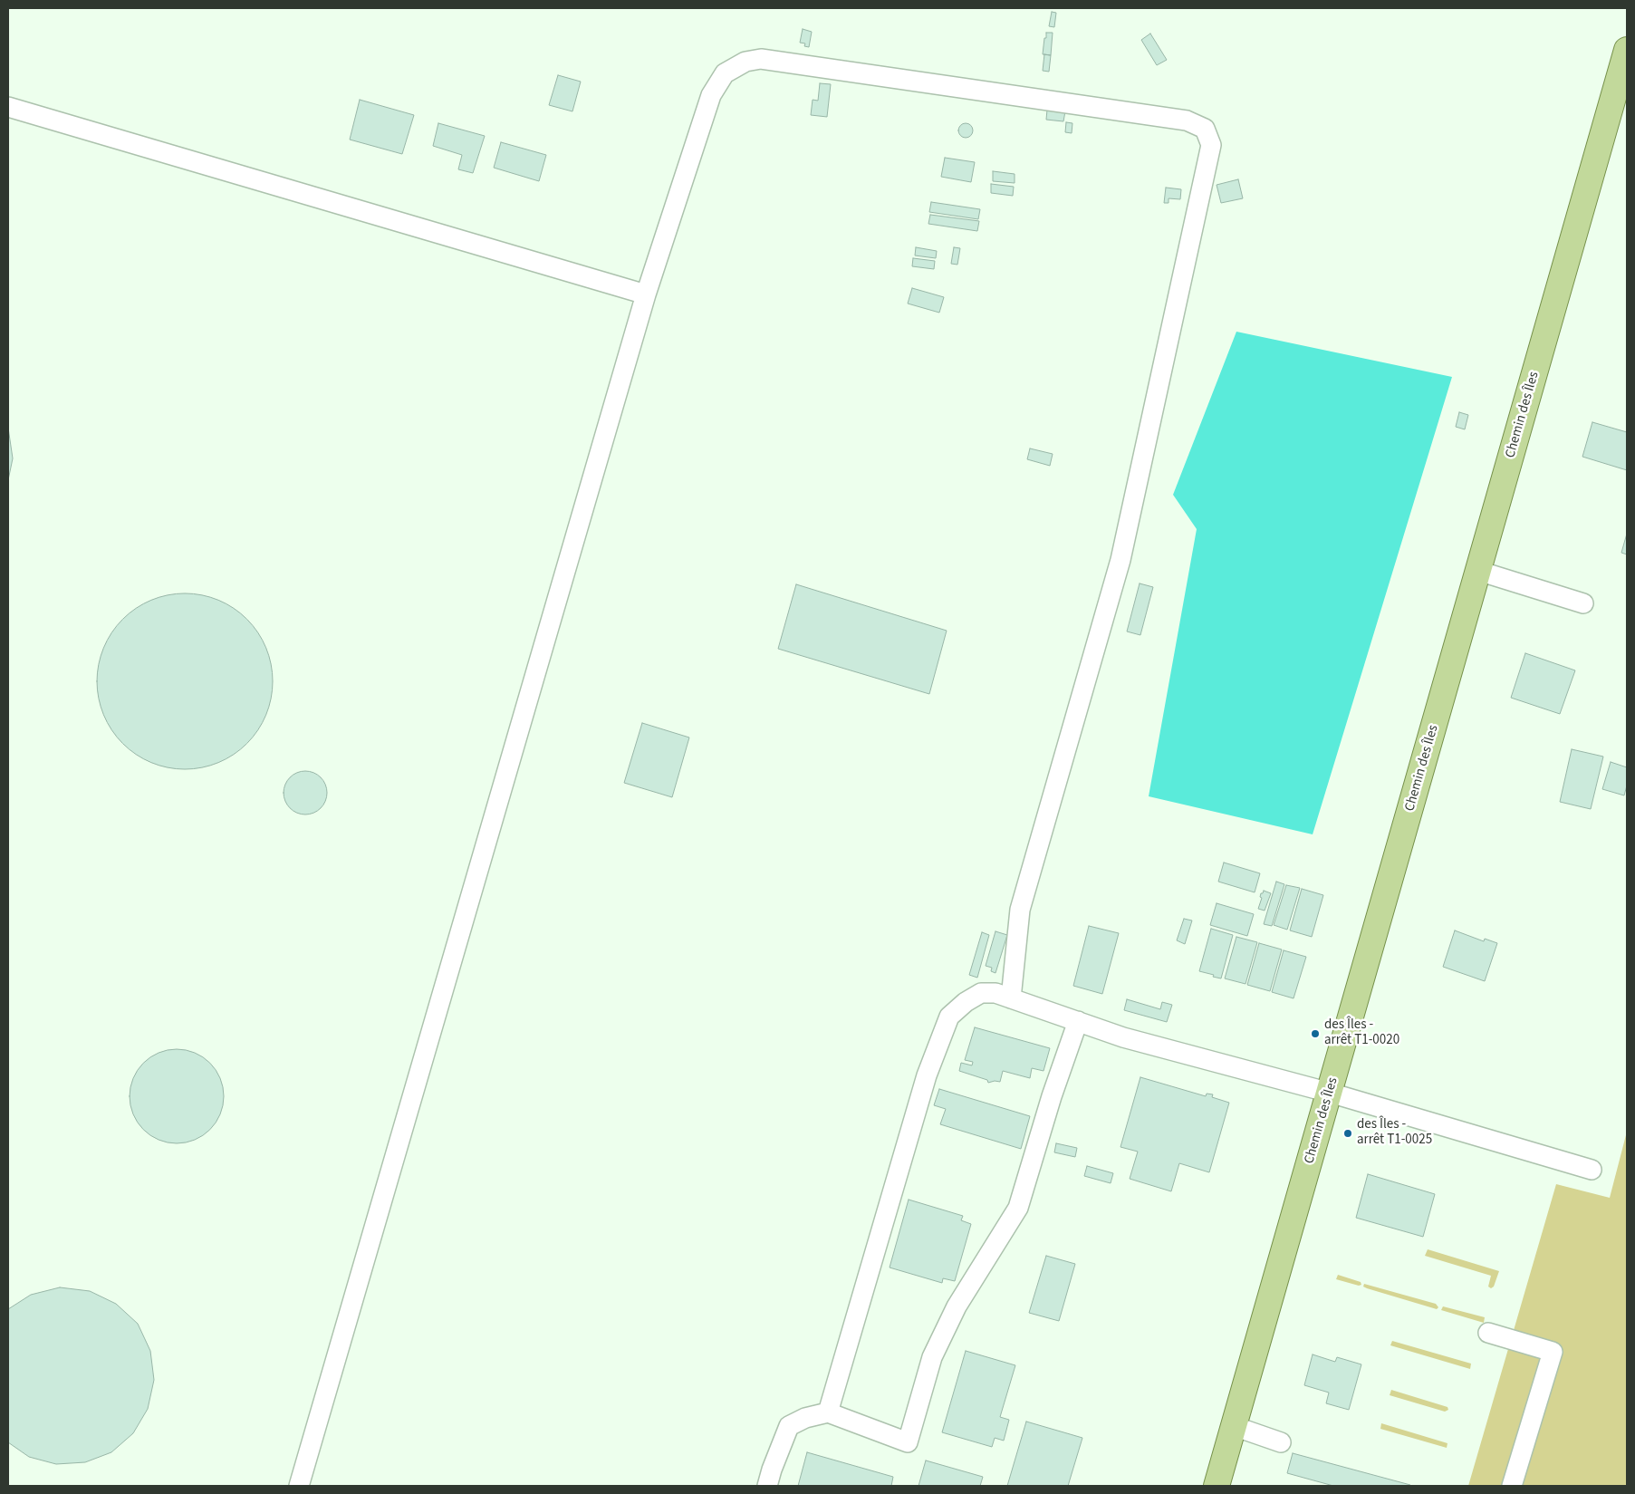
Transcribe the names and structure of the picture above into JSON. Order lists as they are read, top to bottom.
{
  "streets": {
    "main road": ["Chemin des Îles"]
  },
  "places": ["des Îles - arrêt T1-0020", "des Îles - arrêt T1-0025"]
}
